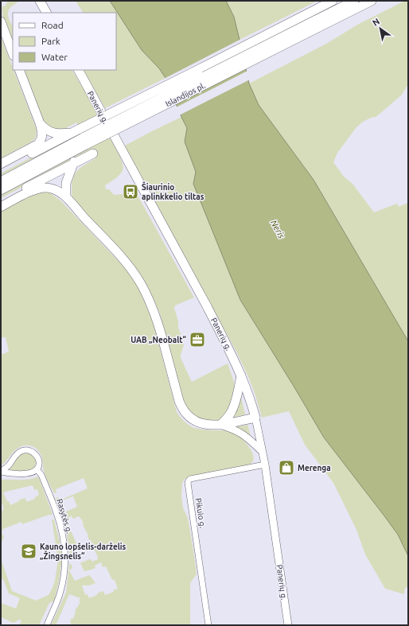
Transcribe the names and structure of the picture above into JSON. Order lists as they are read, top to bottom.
{
  "streets": {
    "main road": ["Islandijos pl.", "Panerių g."],
    "street": ["Pikulo g.", "Rasytės g."]
  },
  "crossings": [
    ["Panerių g.", "Pikulo g."]
  ],
  "water": ["Neris"],
  "places": {
    "bus stop": ["Šiaurinio aplinkkelio tiltas"],
    "office": ["UAB „Neobalt“"],
    "shop": ["Merenga"],
    "school or university": ["Kauno lopšelis-darželis „Žingsnelis“"]
  },
  "legend": ["Road", "Park", "Water"],
  "north": "top left"
}
